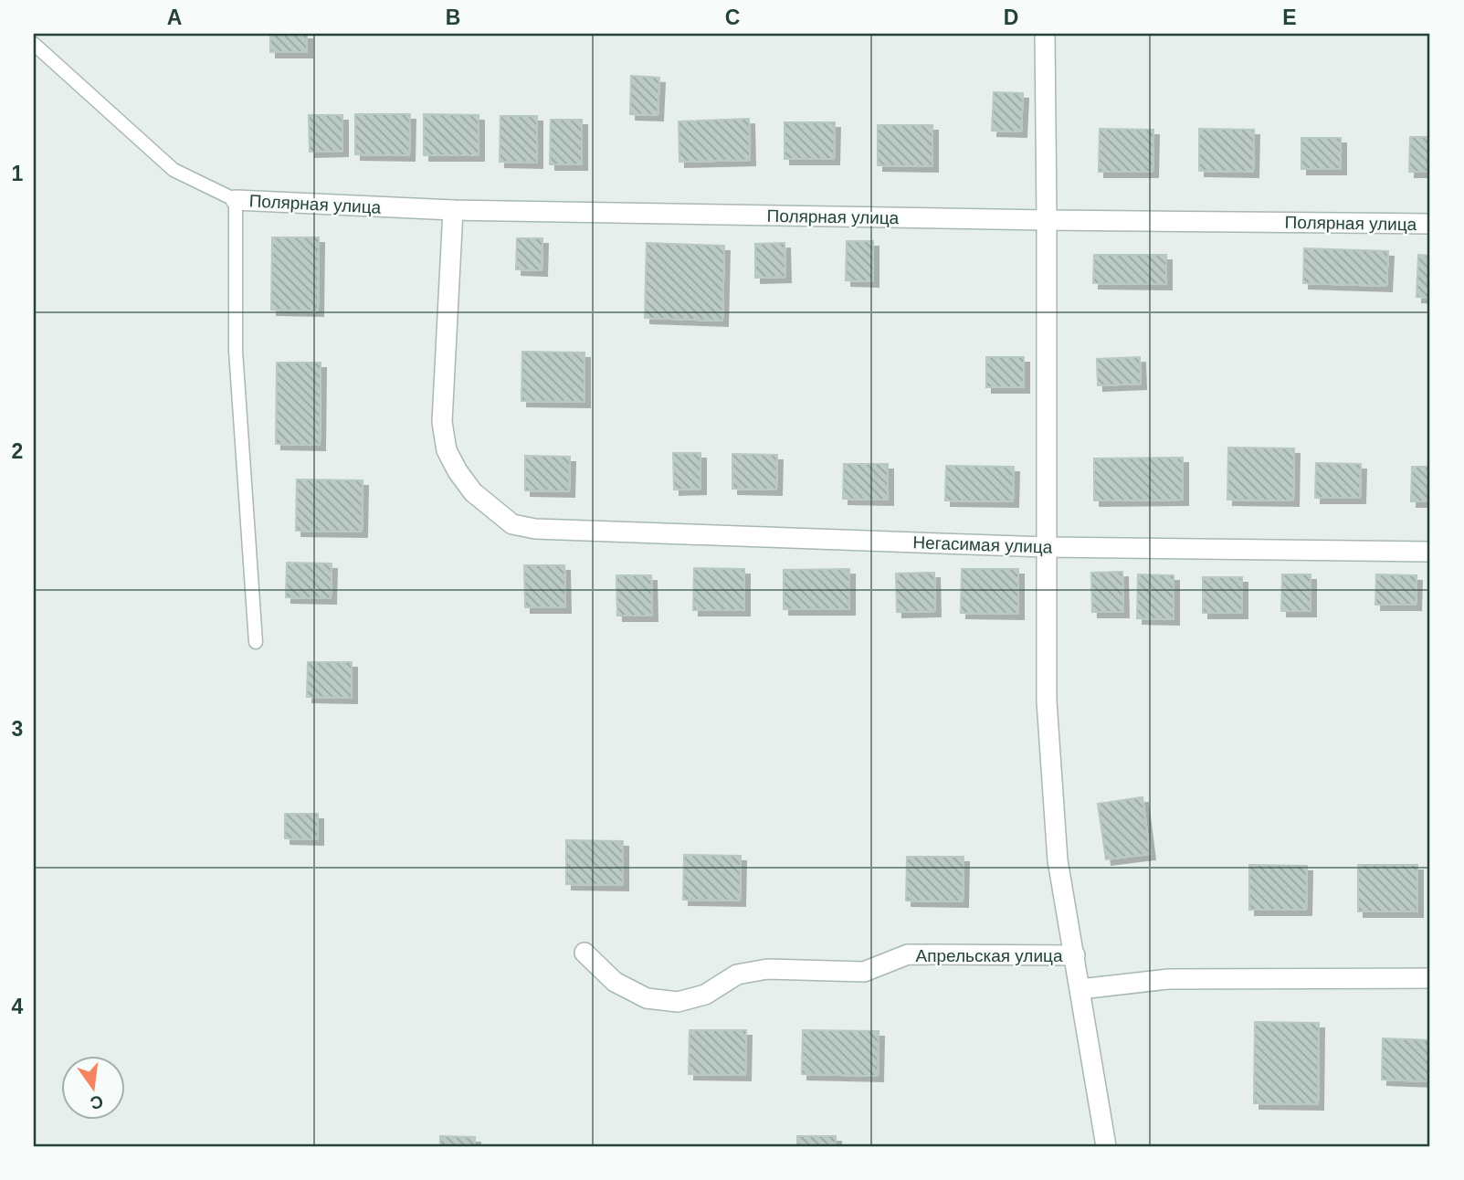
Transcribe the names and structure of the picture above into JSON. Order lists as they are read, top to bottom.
{
  "streets": {
    "street": ["Полярная улица", "Негасимая улица", "Апрельская улица"]
  },
  "crossings": [
    ["Полярная улица", "Негасимая улица"]
  ],
  "north": "bottom",
  "grid": {
    "columns": [
      "A",
      "B",
      "C",
      "D",
      "E"
    ],
    "rows": [
      "1",
      "2",
      "3",
      "4"
    ]
  }
}
